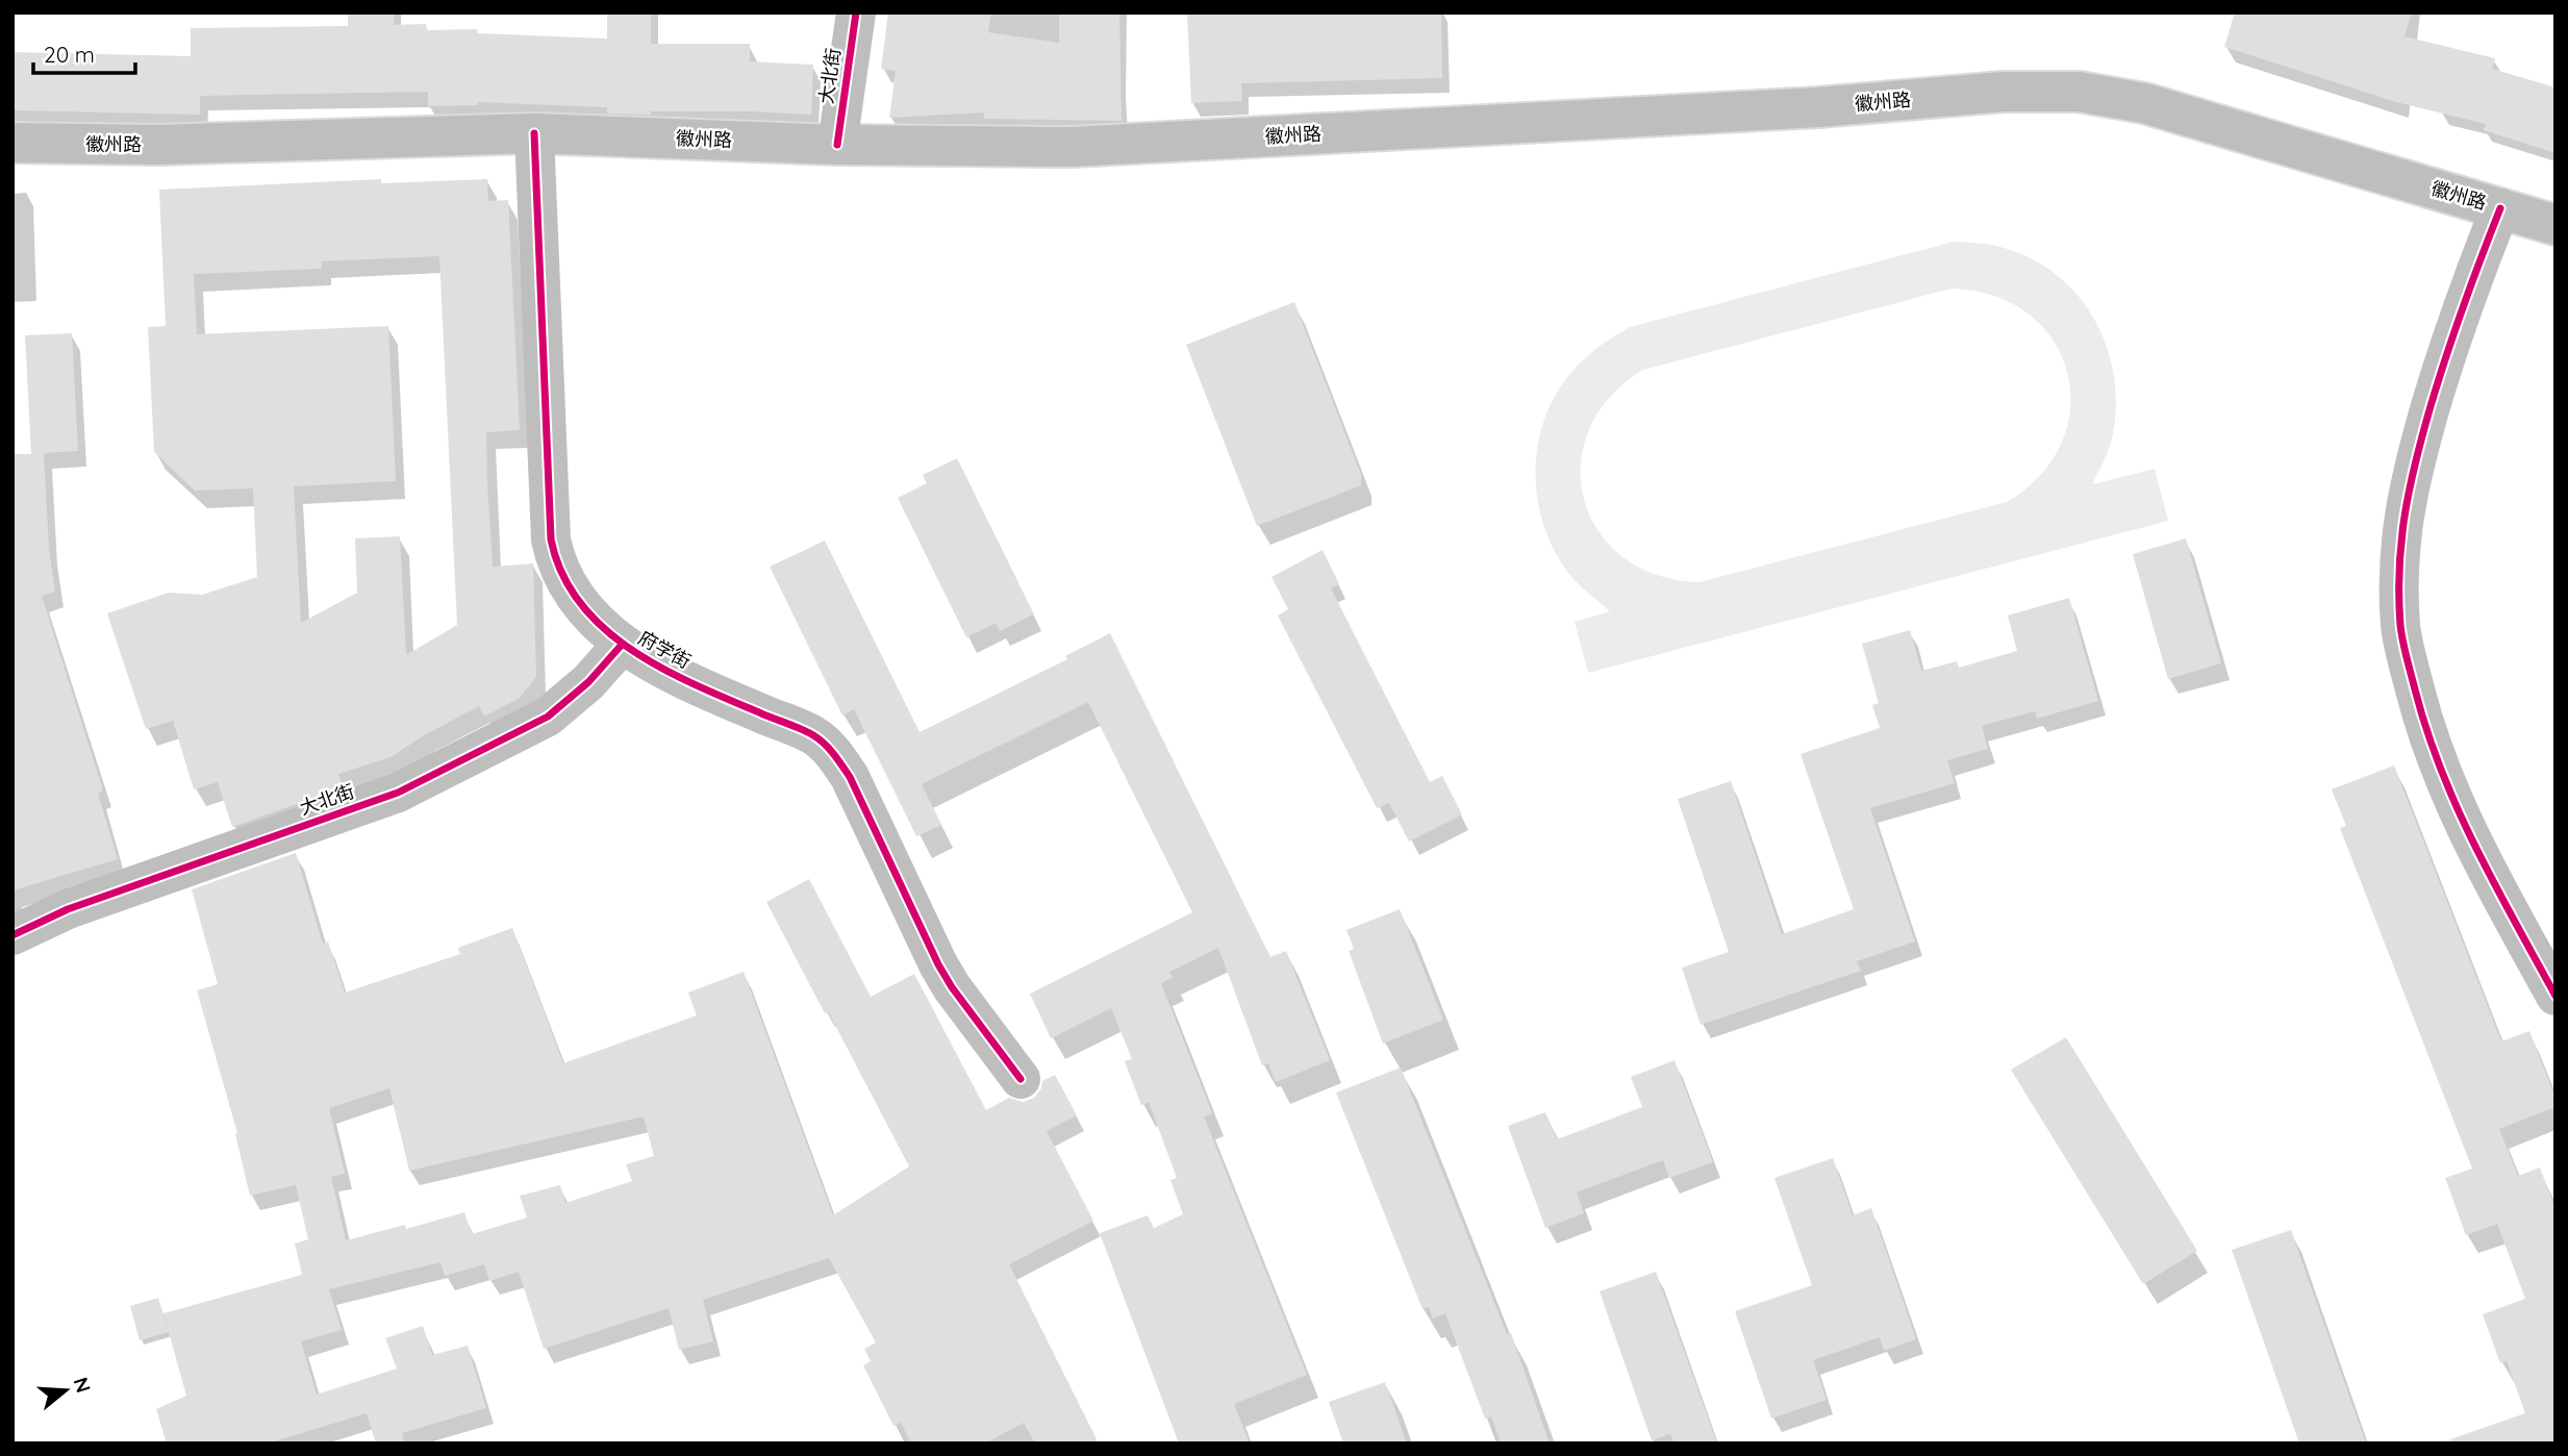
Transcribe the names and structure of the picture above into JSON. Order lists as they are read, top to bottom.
{
  "streets": {
    "street": ["大北街", "徽州路", "府学街"]
  },
  "crossings": [
    ["大北街", "徽州路"],
    ["大北街", "府学街"],
    ["徽州路", "府学街"]
  ],
  "scale_bar": "20 m",
  "north": "right"
}
